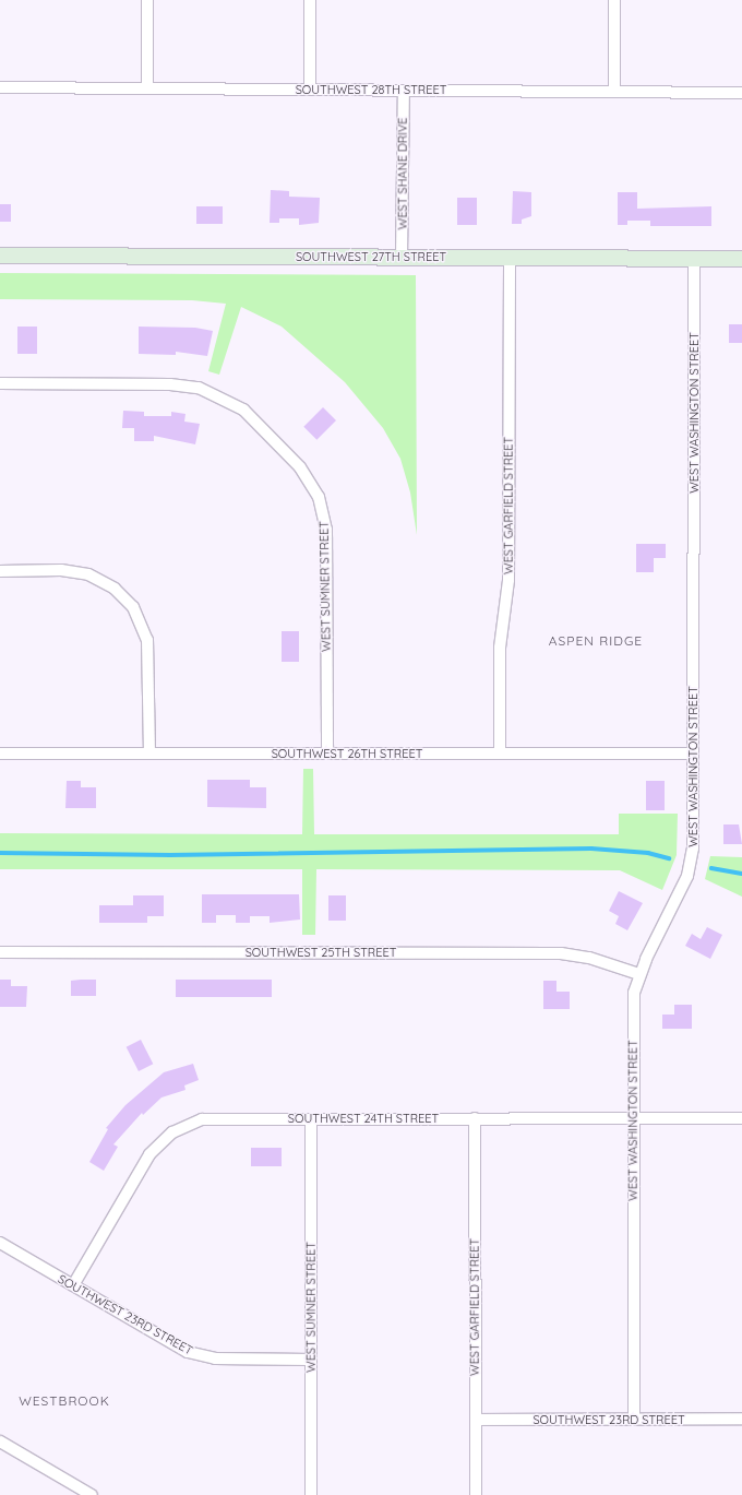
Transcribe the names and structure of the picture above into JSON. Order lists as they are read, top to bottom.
{
  "streets": {
    "street": [
      "SOUTHWEST 28TH STREET",
      "WEST SHANE DRIVE",
      "SOUTHWEST 27TH STREET",
      "WEST WASHINGTON STREET",
      "WEST GARFIELD STREET",
      "WEST SUMNER STREET",
      "SOUTHWEST 26TH STREET",
      "SOUTHWEST 25TH STREET",
      "SOUTHWEST 24TH STREET",
      "SOUTHWEST 23RD STREET"
    ]
  },
  "crossings": [
    ["SOUTHWEST 28TH STREET", "WEST SHANE DRIVE"],
    ["WEST SHANE DRIVE", "SOUTHWEST 27TH STREET"],
    ["SOUTHWEST 27TH STREET", "WEST WASHINGTON STREET"],
    ["SOUTHWEST 27TH STREET", "WEST GARFIELD STREET"],
    ["WEST WASHINGTON STREET", "SOUTHWEST 26TH STREET"],
    ["WEST WASHINGTON STREET", "SOUTHWEST 25TH STREET"],
    ["WEST WASHINGTON STREET", "SOUTHWEST 24TH STREET"],
    ["WEST WASHINGTON STREET", "SOUTHWEST 23RD STREET"],
    ["WEST GARFIELD STREET", "SOUTHWEST 26TH STREET"],
    ["WEST GARFIELD STREET", "SOUTHWEST 24TH STREET"],
    ["WEST GARFIELD STREET", "SOUTHWEST 23RD STREET"],
    ["WEST SUMNER STREET", "SOUTHWEST 26TH STREET"],
    ["WEST SUMNER STREET", "SOUTHWEST 24TH STREET"],
    ["WEST SUMNER STREET", "SOUTHWEST 23RD STREET"],
    ["SOUTHWEST 24TH STREET", "SOUTHWEST 23RD STREET"]
  ],
  "districts": ["ASPEN RIDGE", "WESTBROOK"]
}
